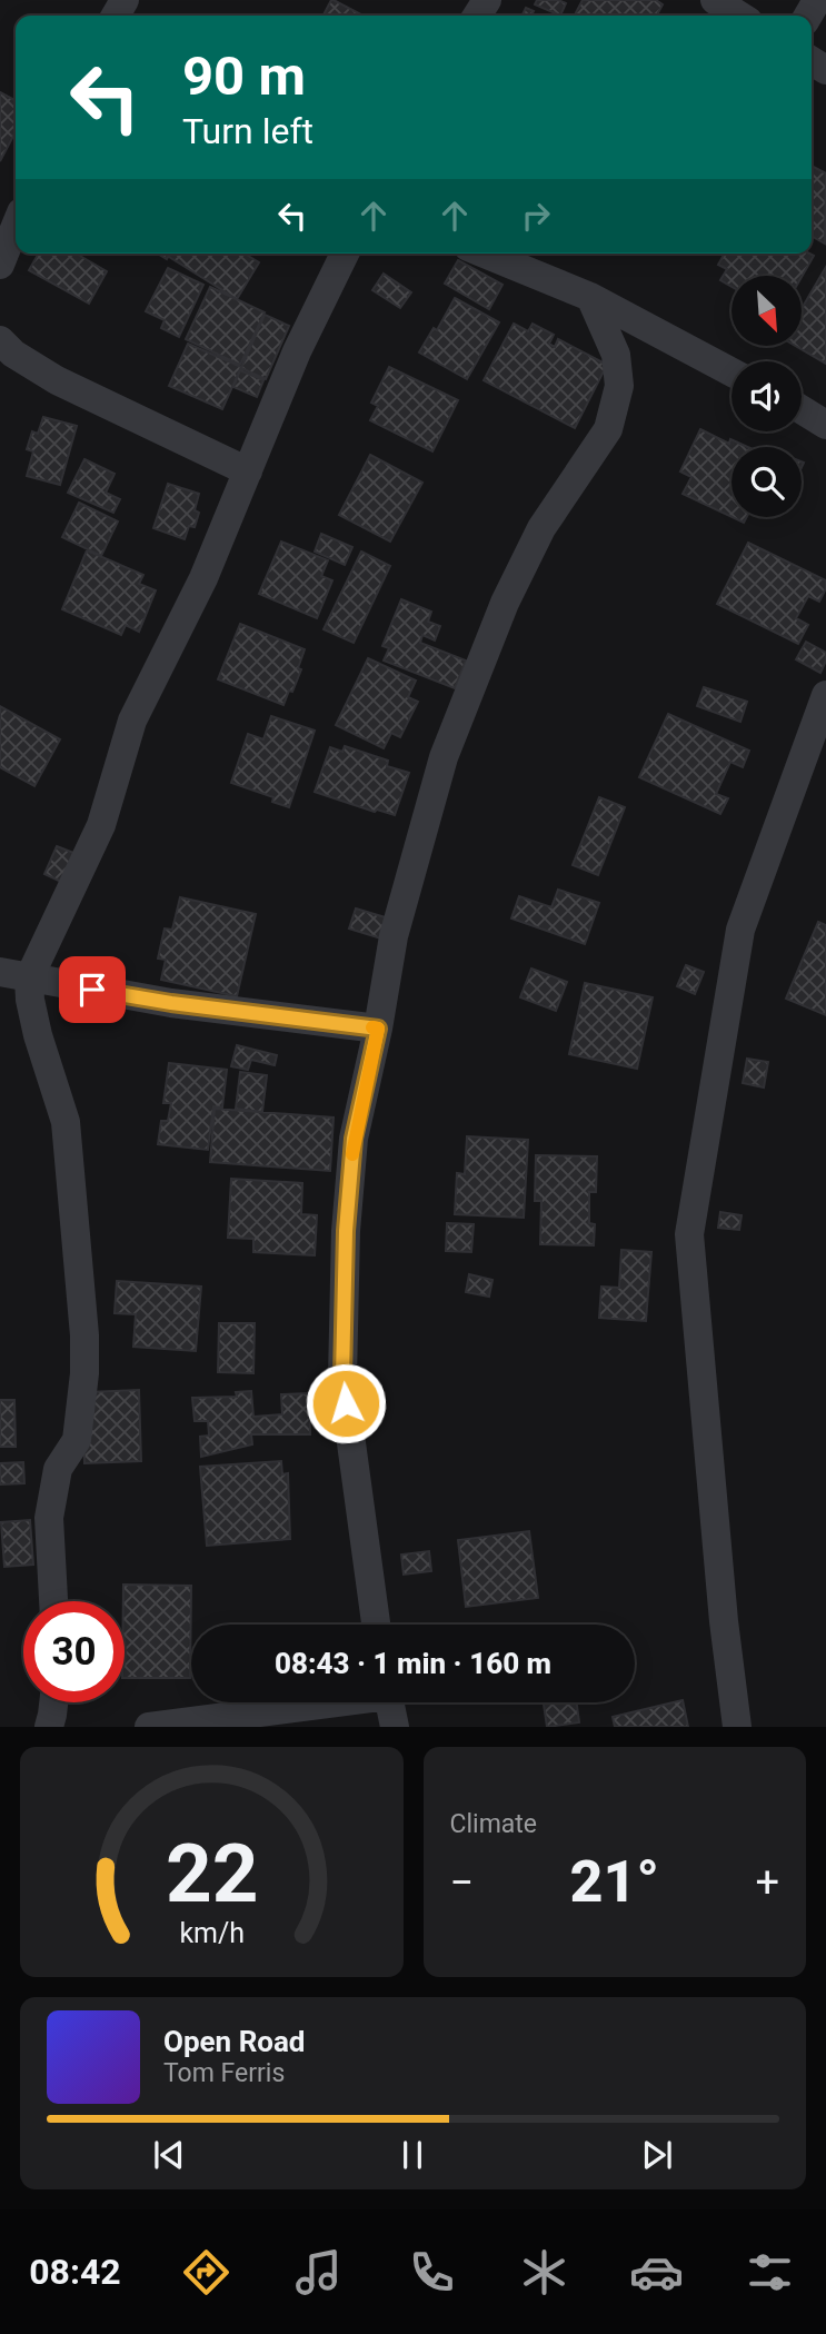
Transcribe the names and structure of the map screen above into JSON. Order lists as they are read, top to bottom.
{
  "north": "bottom right",
  "page": {
    "turn": ["90 m", "Turn left"],
    "limit": "30",
    "trip": "08:43 · 1 min · 160 m",
    "tile": "Climate",
    "heat": ["−", "21°", "+"],
    "song": ["Open Road", "Tom Ferris"],
    "tabs": "08:42",
    "gauge": ["22", "km/h"]
  }
}
